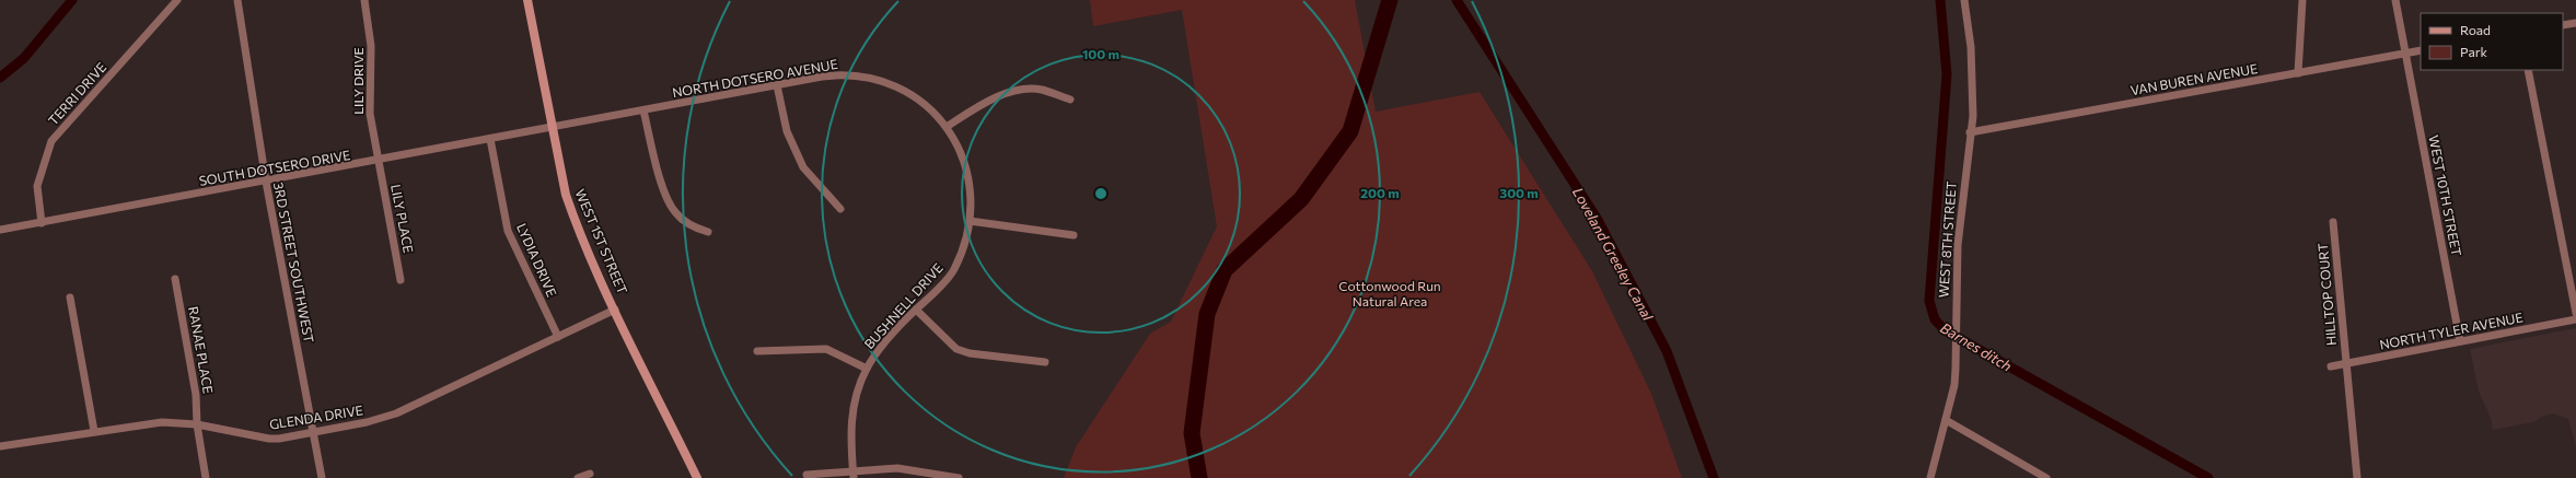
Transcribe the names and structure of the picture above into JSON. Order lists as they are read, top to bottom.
{
  "streets": {
    "main road": ["WEST 1ST STREET"],
    "street": [
      "NORTH DOTSERO AVENUE",
      "VAN BUREN AVENUE",
      "LILY DRIVE",
      "TERRI DRIVE",
      "SOUTH DOTSERO DRIVE",
      "WEST 10TH STREET",
      "LILY PLACE",
      "WEST 8TH STREET",
      "LYDIA DRIVE",
      "3RD STREET SOUTHWEST",
      "HILLTOP COURT",
      "BUSHNELL DRIVE",
      "NORTH TYLER AVENUE",
      "RANAE PLACE",
      "GLENDA DRIVE"
    ]
  },
  "crossings": [
    ["NORTH DOTSERO AVENUE", "SOUTH DOTSERO DRIVE"],
    ["NORTH DOTSERO AVENUE", "WEST 1ST STREET"],
    ["NORTH DOTSERO AVENUE", "BUSHNELL DRIVE"],
    ["VAN BUREN AVENUE", "WEST 10TH STREET"],
    ["VAN BUREN AVENUE", "WEST 8TH STREET"],
    ["LILY DRIVE", "SOUTH DOTSERO DRIVE"],
    ["LILY DRIVE", "LILY PLACE"],
    ["TERRI DRIVE", "SOUTH DOTSERO DRIVE"],
    ["SOUTH DOTSERO DRIVE", "LILY PLACE"],
    ["SOUTH DOTSERO DRIVE", "WEST 1ST STREET"],
    ["SOUTH DOTSERO DRIVE", "LYDIA DRIVE"],
    ["SOUTH DOTSERO DRIVE", "3RD STREET SOUTHWEST"],
    ["WEST 10TH STREET", "NORTH TYLER AVENUE"],
    ["WEST 1ST STREET", "GLENDA DRIVE"],
    ["LYDIA DRIVE", "GLENDA DRIVE"],
    ["3RD STREET SOUTHWEST", "GLENDA DRIVE"],
    ["HILLTOP COURT", "NORTH TYLER AVENUE"],
    ["RANAE PLACE", "GLENDA DRIVE"]
  ],
  "water": ["Loveland Greeley Canal", "Barnes ditch"],
  "parks": ["Cottonwood Run Natural Area"],
  "legend": ["Road", "Park"],
  "rings": ["100 m", "200 m", "300 m"]
}
